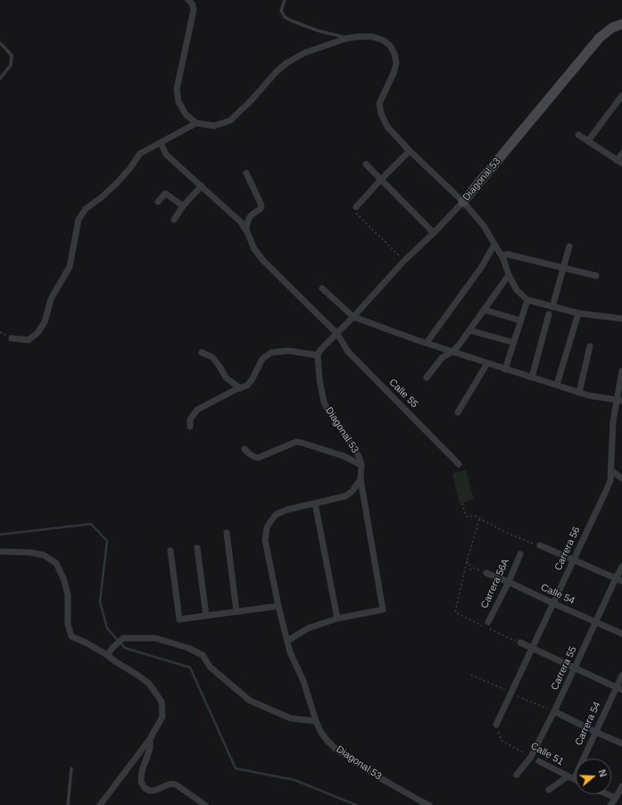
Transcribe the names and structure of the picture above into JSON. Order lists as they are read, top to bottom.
{
  "streets": {
    "street": [
      "Diagonal 53",
      "Calle 55",
      "Carrera 56",
      "Carrera 56A",
      "Calle 54",
      "Carrera 55",
      "Carrera 54",
      "Calle 51"
    ]
  },
  "crossings": [
    ["Diagonal 53", "Calle 55"],
    ["Carrera 56", "Calle 54"],
    ["Carrera 56", "Calle 51"],
    ["Carrera 56A", "Calle 54"],
    ["Calle 54", "Carrera 55"],
    ["Carrera 55", "Calle 51"],
    ["Carrera 54", "Calle 51"]
  ],
  "north": "right"
}
